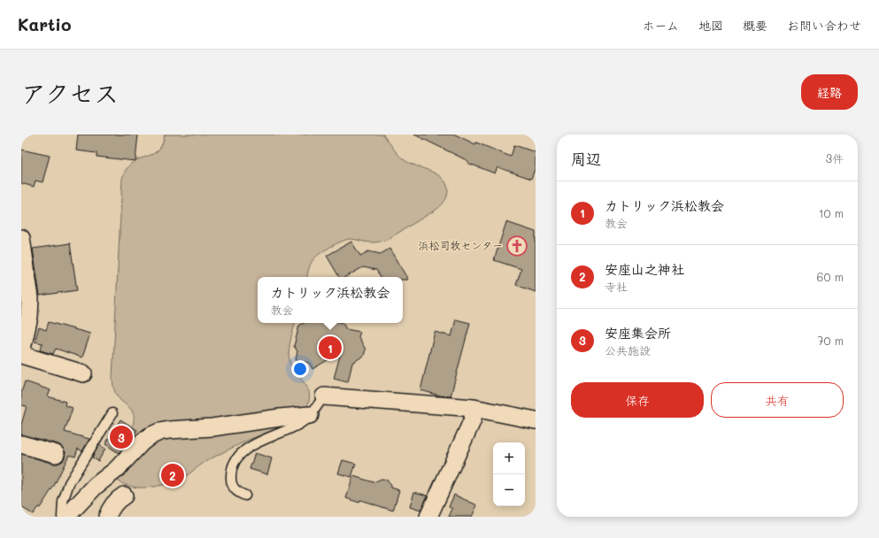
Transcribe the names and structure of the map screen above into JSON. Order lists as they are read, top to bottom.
{
  "places": {
    "church": ["浜松司牧センター"]
  },
  "page": {
    "header": "Kartio",
    "nav": [
      "ホーム",
      "地図",
      "概要",
      "お問い合わせ"
    ],
    "title": "アクセス",
    "buttons": [
      "経路",
      ["保存", "共有"]
    ],
    "heading": ["周辺", "3件"],
    "list": [
      {
        "mark": "1",
        "name": "カトリック浜松教会",
        "note": "教会",
        "value": "10 m"
      },
      {
        "mark": "2",
        "name": "安座山之神社",
        "note": "寺社",
        "value": "60 m"
      },
      {
        "mark": "3",
        "name": "安座集会所",
        "note": "公共施設",
        "value": "70 m"
      }
    ],
    "popup": ["カトリック浜松教会", "教会"],
    "pins": ["1", "3", "2"],
    "map_buttons": ["+", "−"]
  }
}
